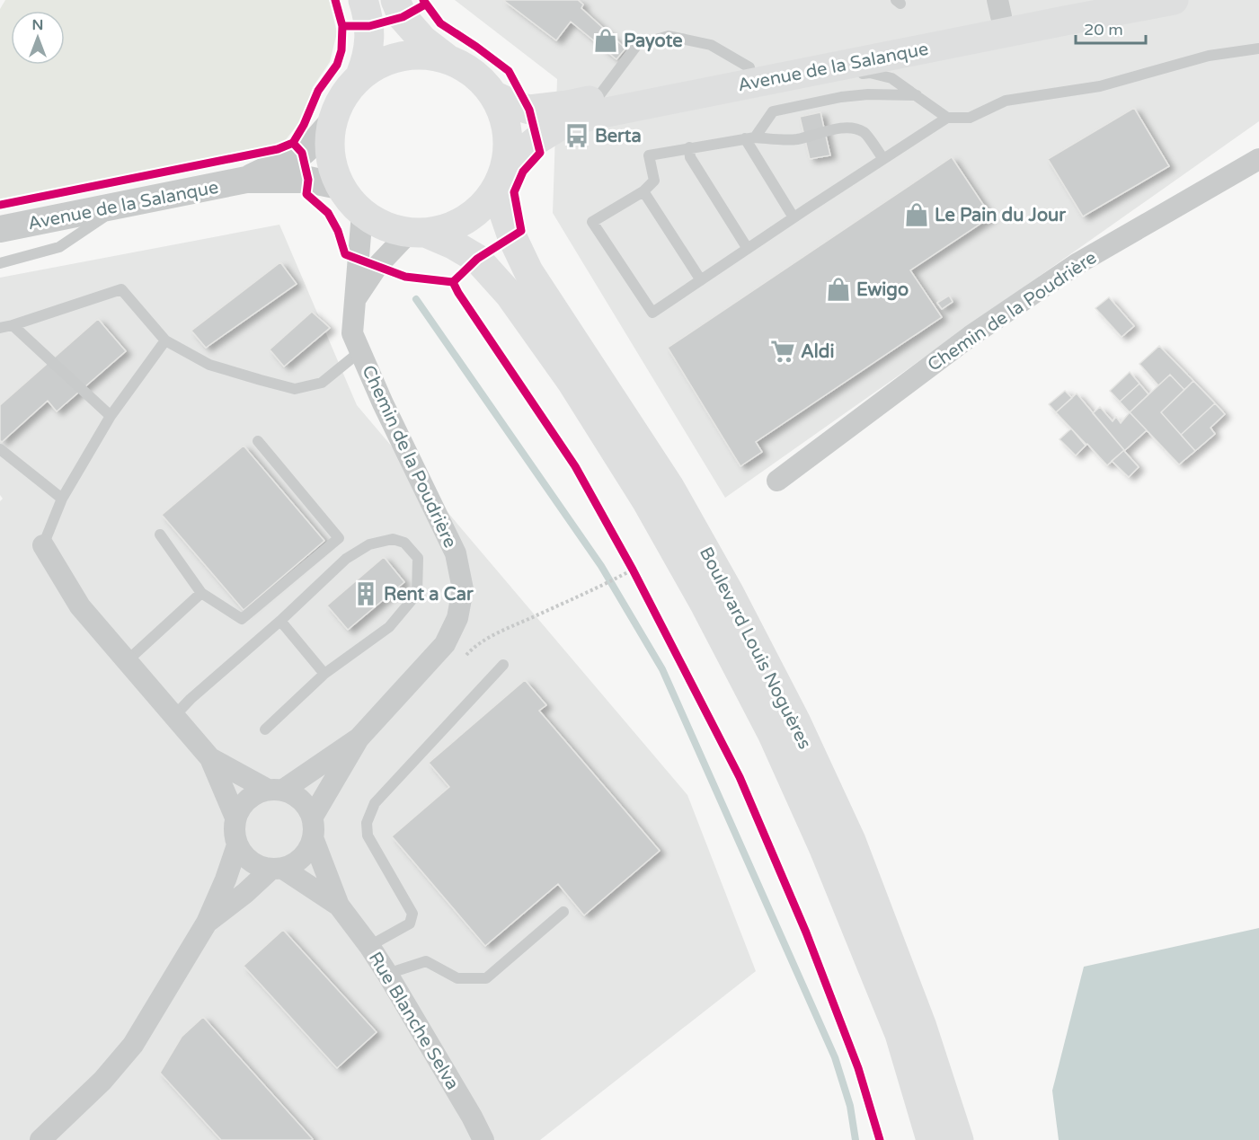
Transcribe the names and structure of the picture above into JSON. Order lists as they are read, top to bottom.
{
  "streets": {
    "main road": ["Avenue de la Salanque", "Boulevard Louis Noguères"],
    "street": ["Chemin de la Poudrière", "Rue Blanche Selva"]
  },
  "crossings": [
    ["Avenue de la Salanque", "Chemin de la Poudrière"],
    ["Avenue de la Salanque", "Boulevard Louis Noguères"],
    ["Chemin de la Poudrière", "Boulevard Louis Noguères"],
    ["Chemin de la Poudrière", "Rue Blanche Selva"]
  ],
  "places": {
    "shop": ["Payote", "Le Pain du Jour", "Ewigo"],
    "bus stop": ["Berta"],
    "supermarket": ["Aldi"],
    "building": ["Rent a Car"]
  },
  "scale_bar": "20 m",
  "north": "top"
}
